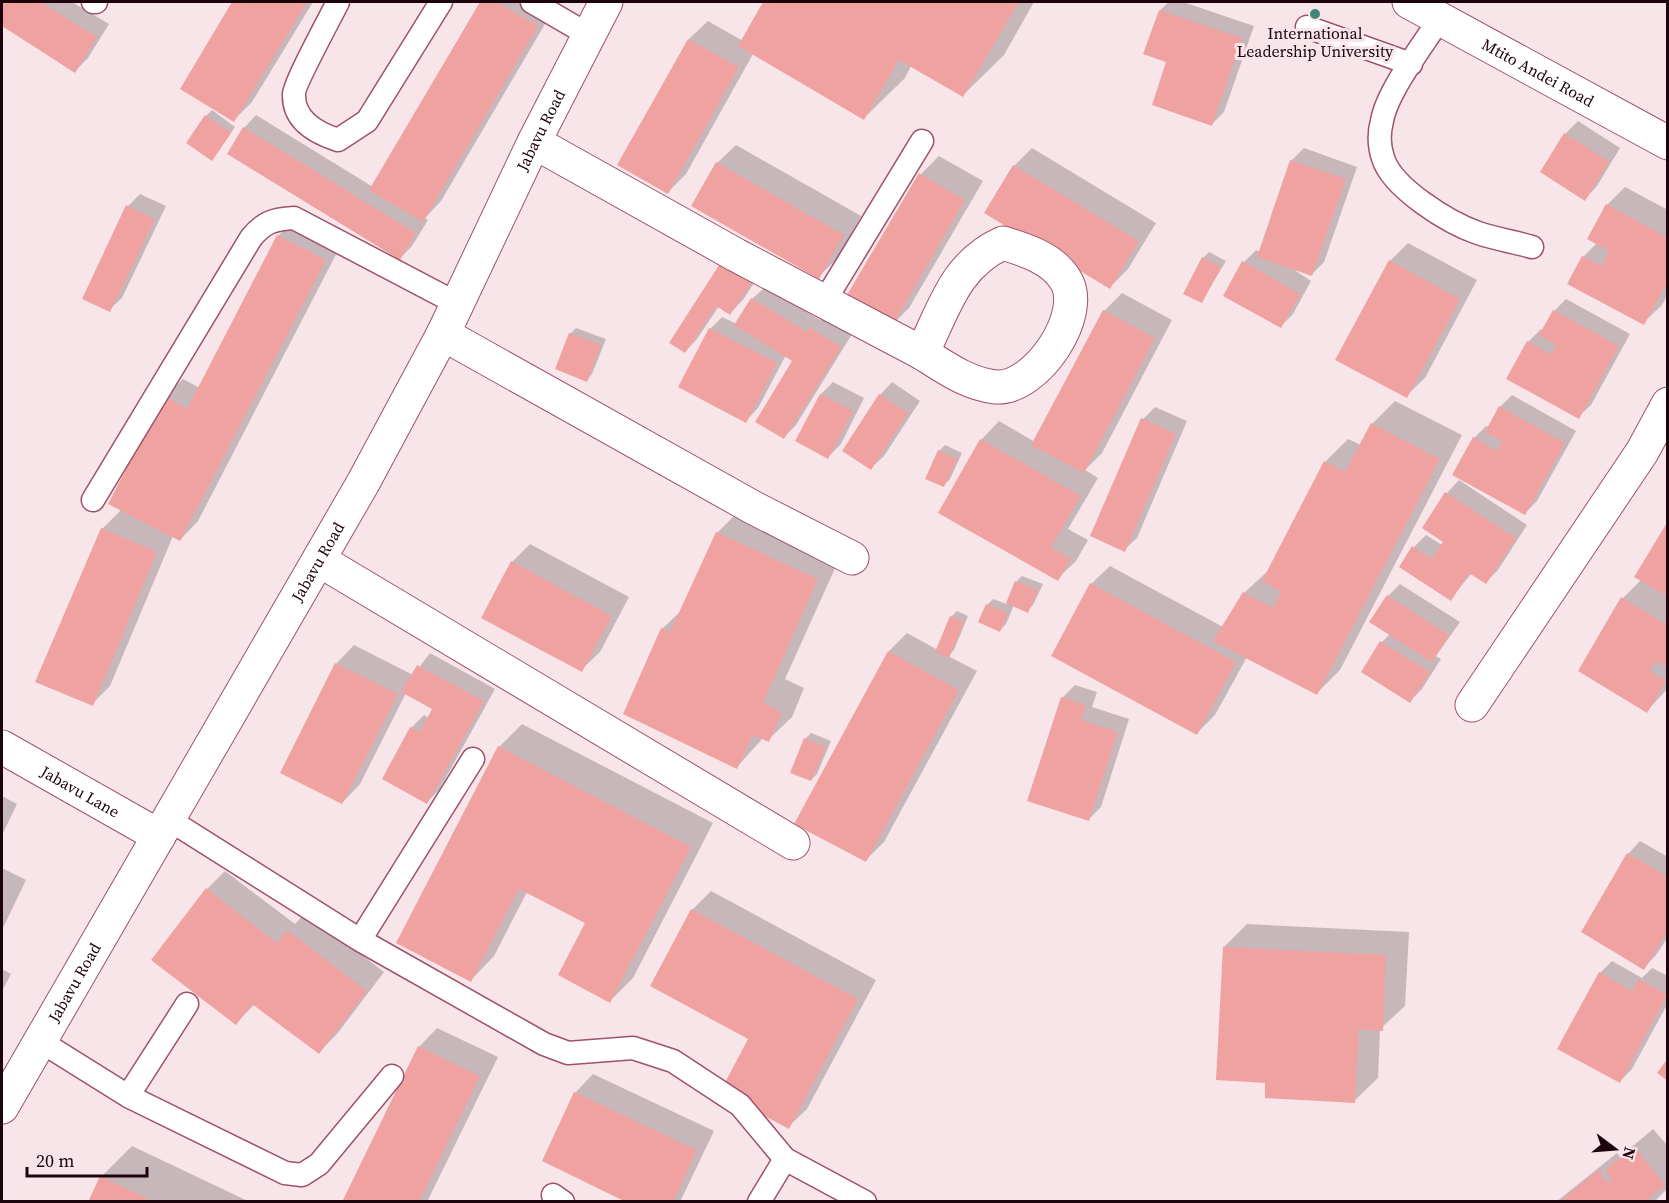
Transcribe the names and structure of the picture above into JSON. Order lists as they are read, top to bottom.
{
  "streets": {
    "street": ["Mtito Andei Road", "Jabavu Road", "Jabavu Lane"]
  },
  "crossings": [
    ["Jabavu Road", "Jabavu Lane"]
  ],
  "places": ["International Leadership University"],
  "scale_bar": "20 m",
  "north": "right"
}
